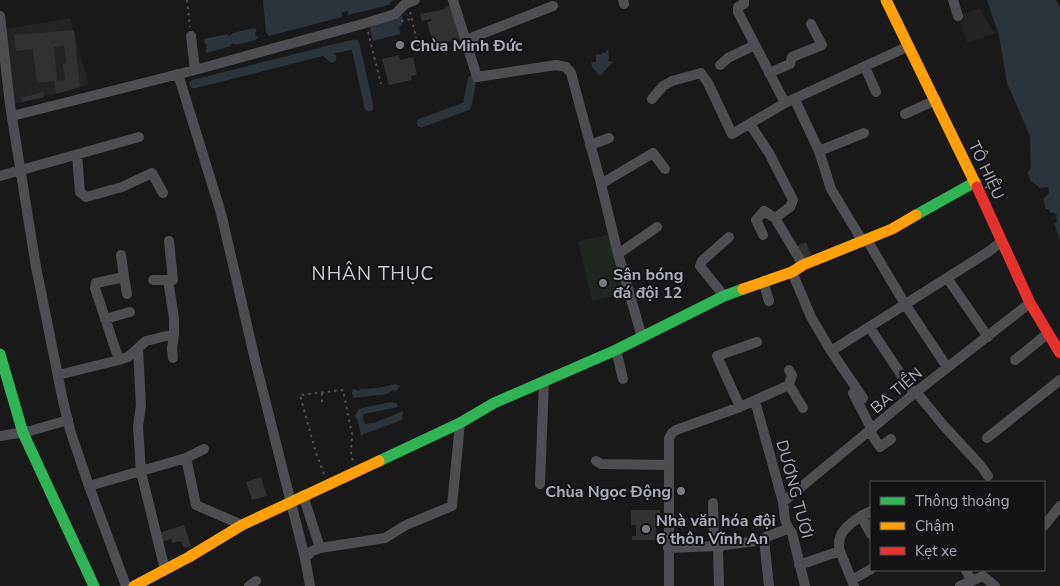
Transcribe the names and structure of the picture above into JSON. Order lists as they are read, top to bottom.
{
  "streets": {
    "street": ["TÔ HIỆU", "BA TIỀN", "DƯƠNG TƯƠI"]
  },
  "crossings": [
    ["TÔ HIỆU", "BA TIỀN"],
    ["BA TIỀN", "DƯƠNG TƯƠI"]
  ],
  "districts": ["NHÂN THỤC"],
  "places": [
    "Chùa Minh Đức",
    "Sân bóng đá đội 12",
    "Chùa Ngọc Động",
    "Nhà văn hóa đội 6 thôn Vĩnh An"
  ],
  "legend": ["Thông thoáng", "Chậm", "Kẹt xe"]
}
